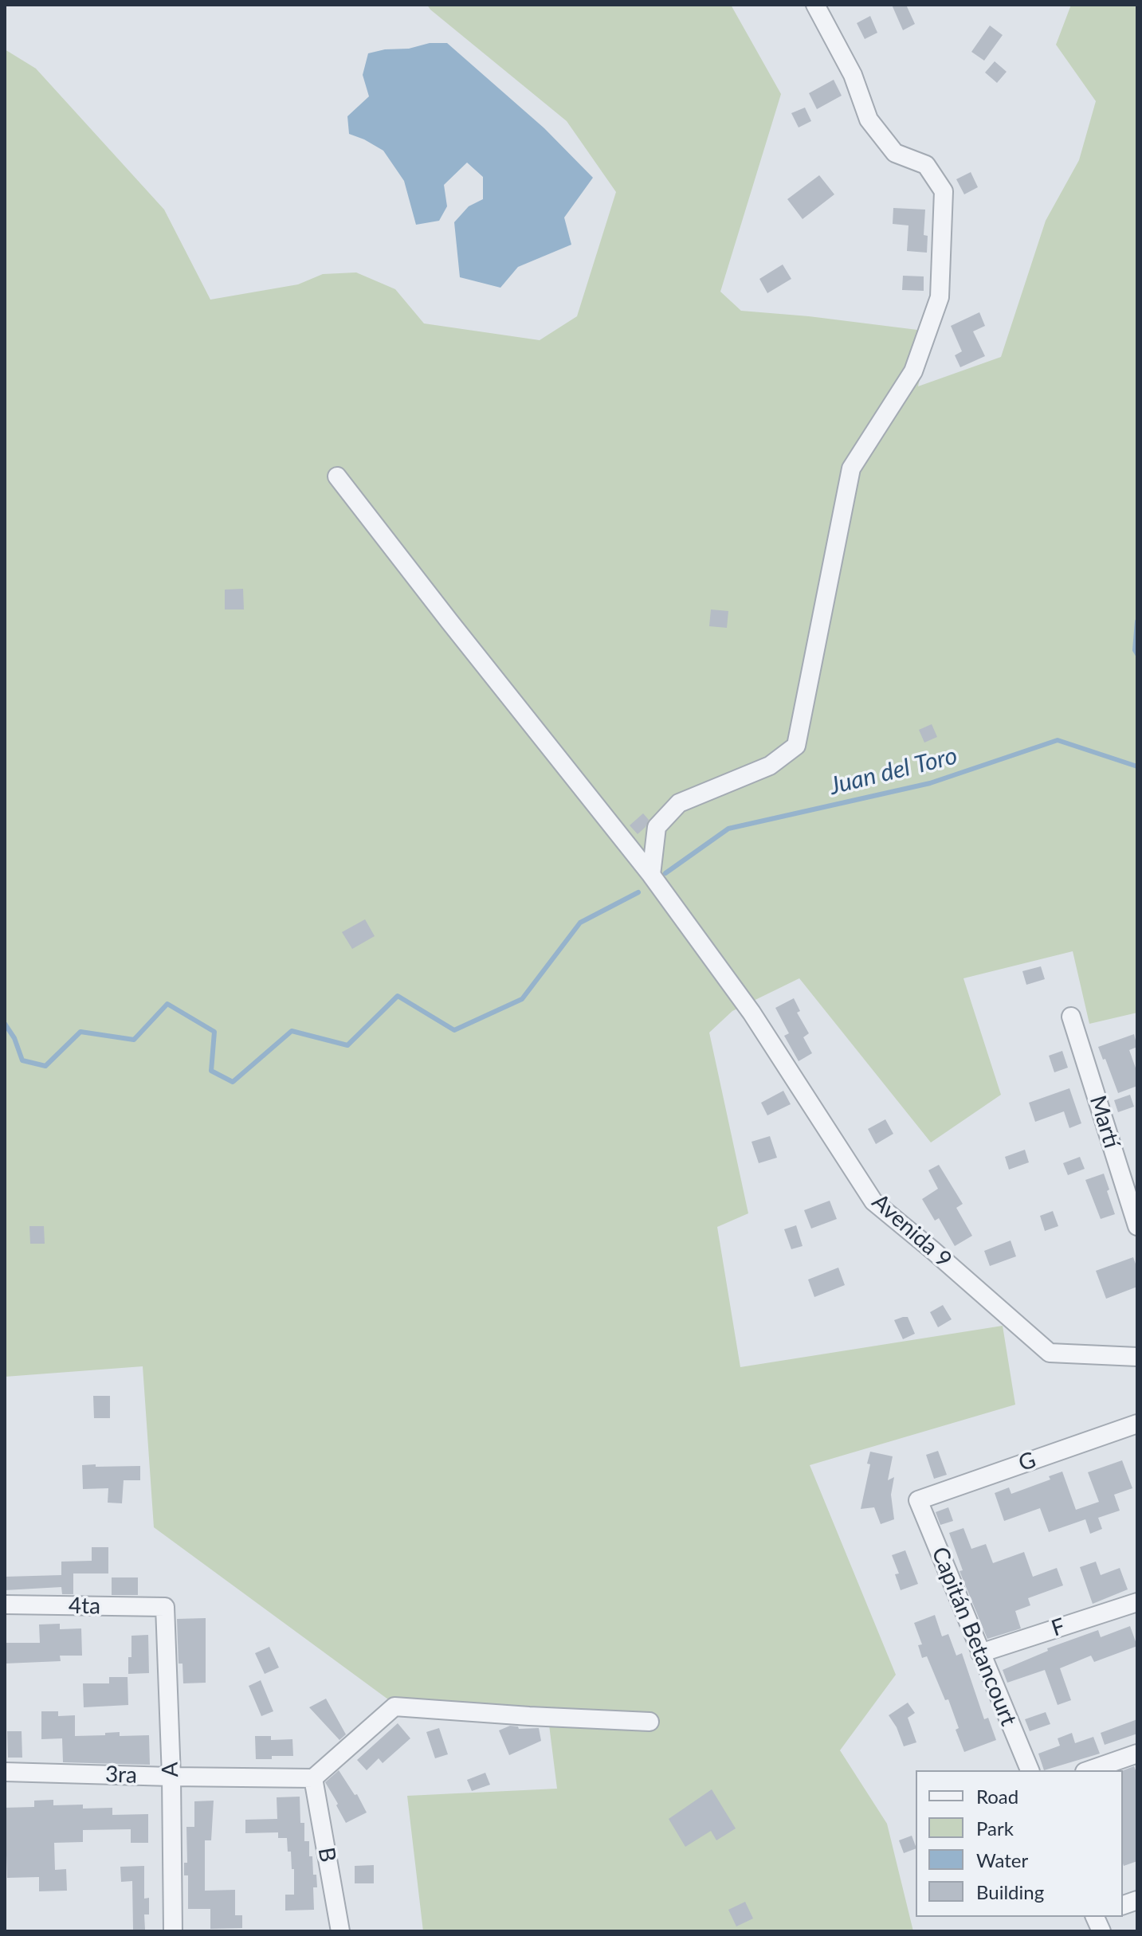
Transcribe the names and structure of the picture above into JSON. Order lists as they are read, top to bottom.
{
  "streets": {
    "street": [
      "Martí",
      "Avenida 9",
      "G",
      "4ta",
      "F",
      "Capitán Betancourt",
      "A",
      "3ra",
      "B"
    ]
  },
  "crossings": [
    ["G", "Capitán Betancourt"],
    ["4ta", "A"],
    ["F", "Capitán Betancourt"],
    ["A", "3ra"],
    ["3ra", "B"]
  ],
  "water": ["Juan del Toro"],
  "legend": [
    "Road",
    "Park",
    "Water",
    "Building"
  ]
}
